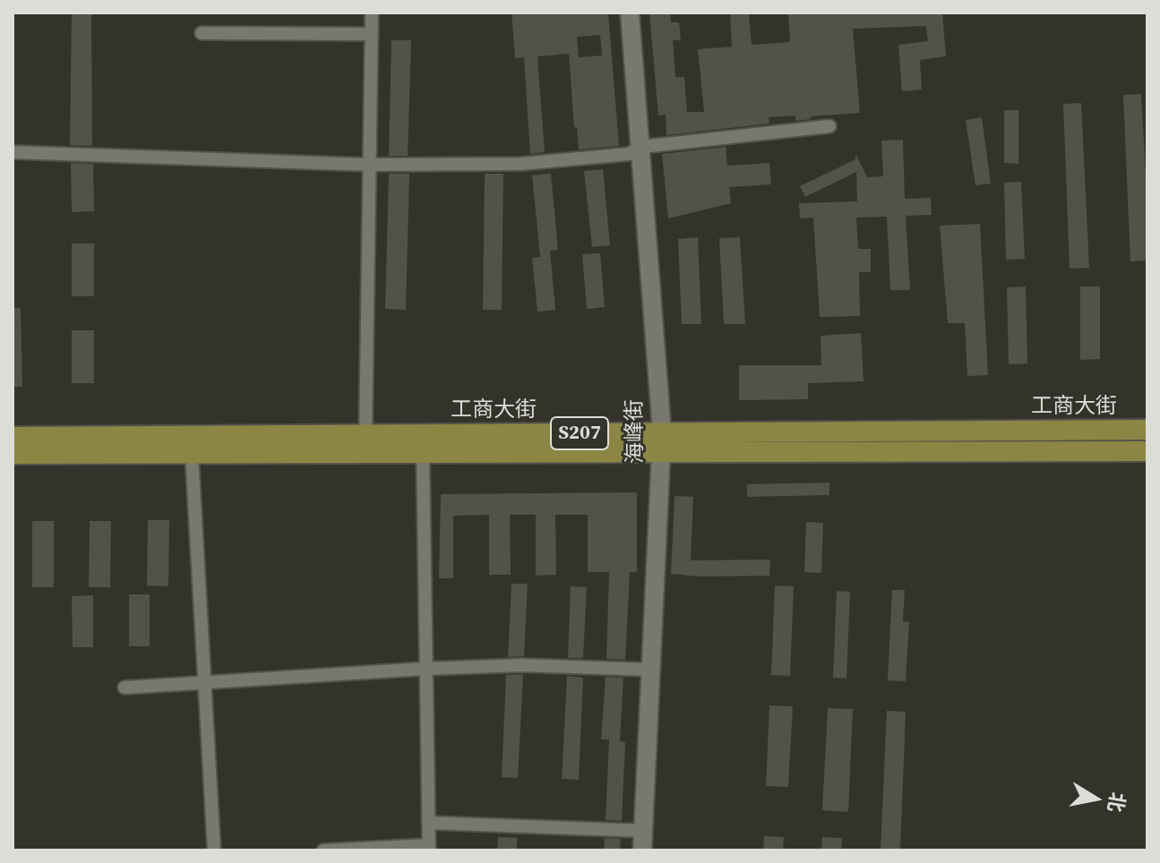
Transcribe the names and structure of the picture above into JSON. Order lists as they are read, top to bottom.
{
  "streets": {
    "main road": ["工商大街", "S207"],
    "street": ["海峰街"]
  },
  "crossings": [
    ["工商大街", "海峰街"]
  ],
  "north": "right"
}
